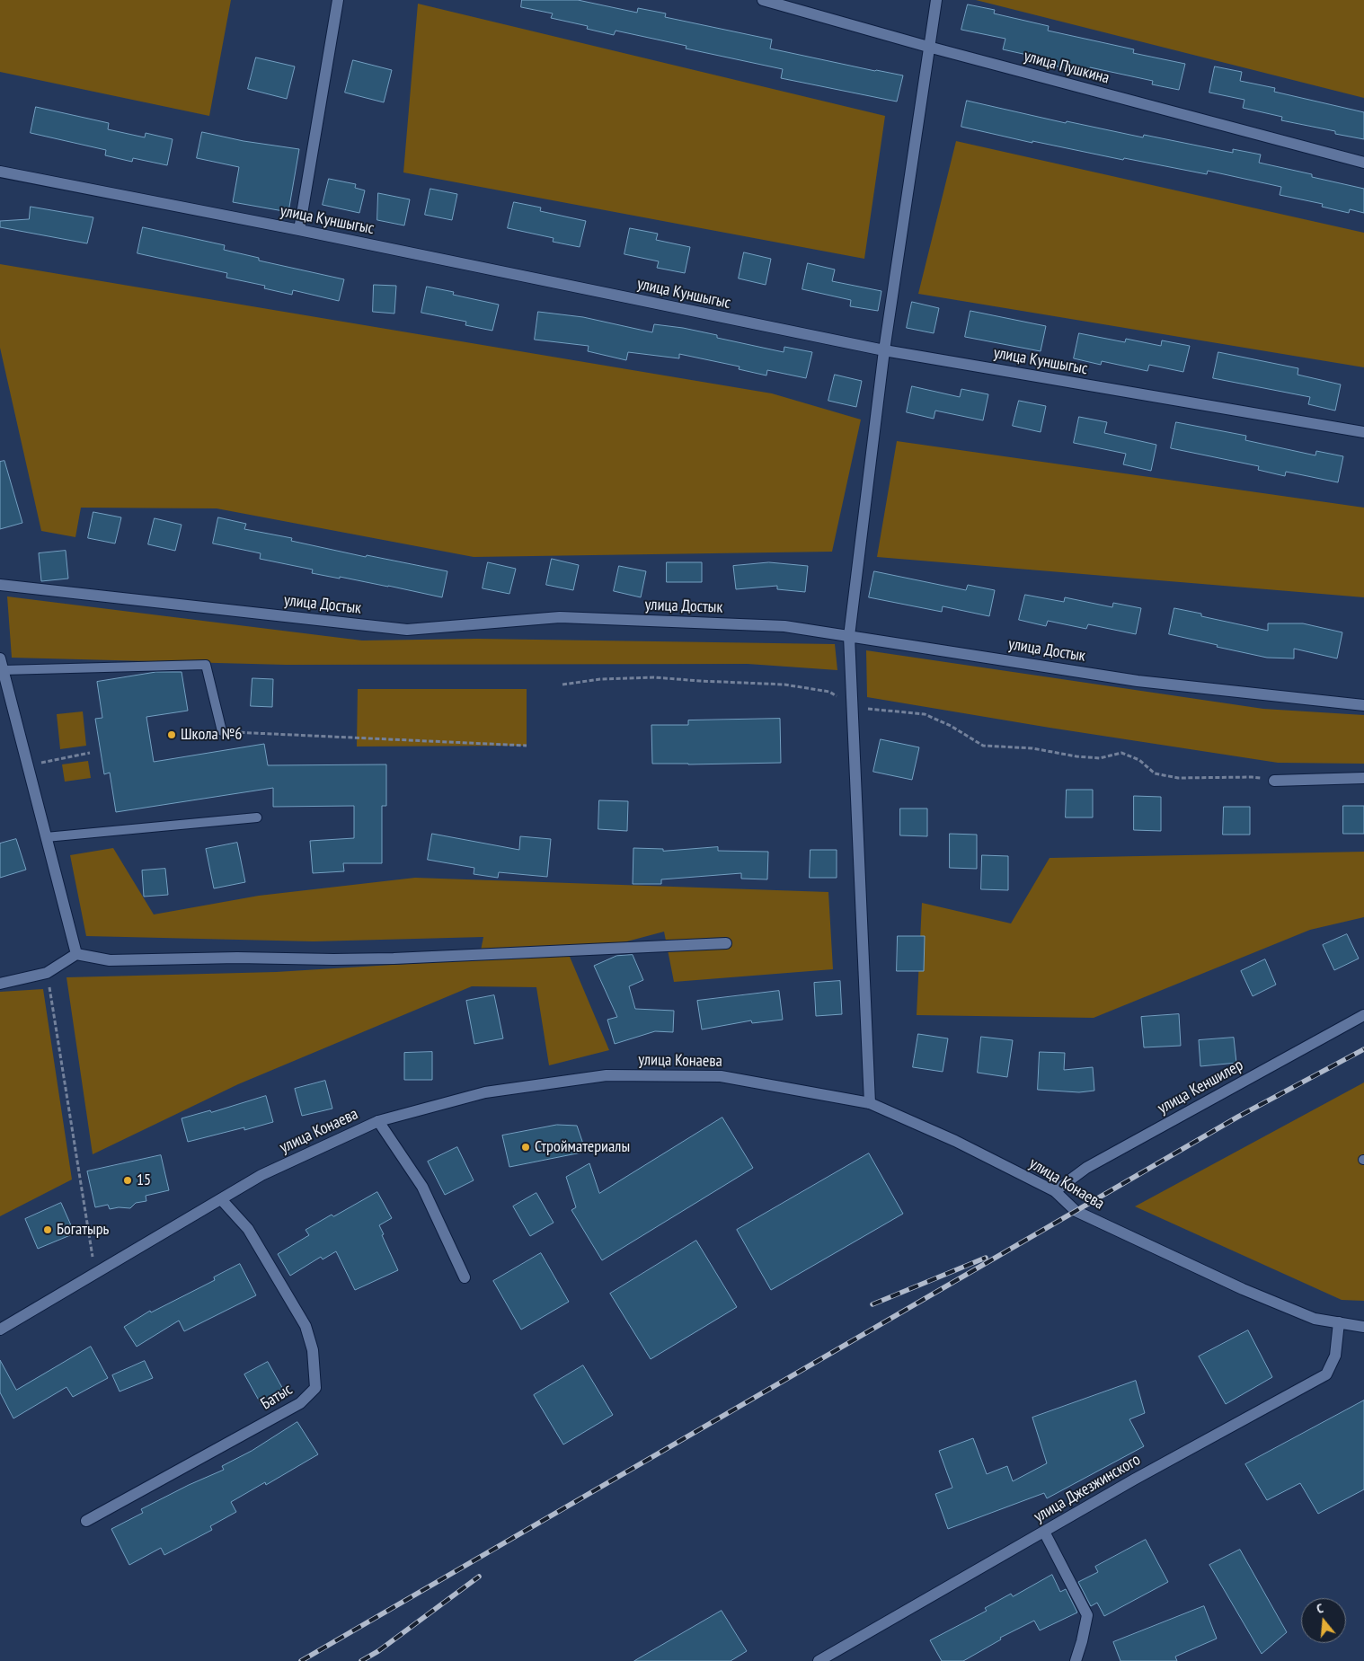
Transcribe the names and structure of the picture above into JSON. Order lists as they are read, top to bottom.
{
  "streets": {
    "street": [
      "улица Пушкина",
      "улица Куншыгыс",
      "улица Достык",
      "улица Конаева",
      "улица Кеншилер",
      "Батыс",
      "улица Джезжинского"
    ]
  },
  "crossings": [
    ["улица Конаева", "улица Кеншилер"],
    ["улица Конаева", "Батыс"],
    ["улица Конаева", "улица Джезжинского"]
  ],
  "places": [
    "Школа №6",
    "Стройматериалы",
    "15",
    "Богатырь"
  ],
  "north": "top"
}
